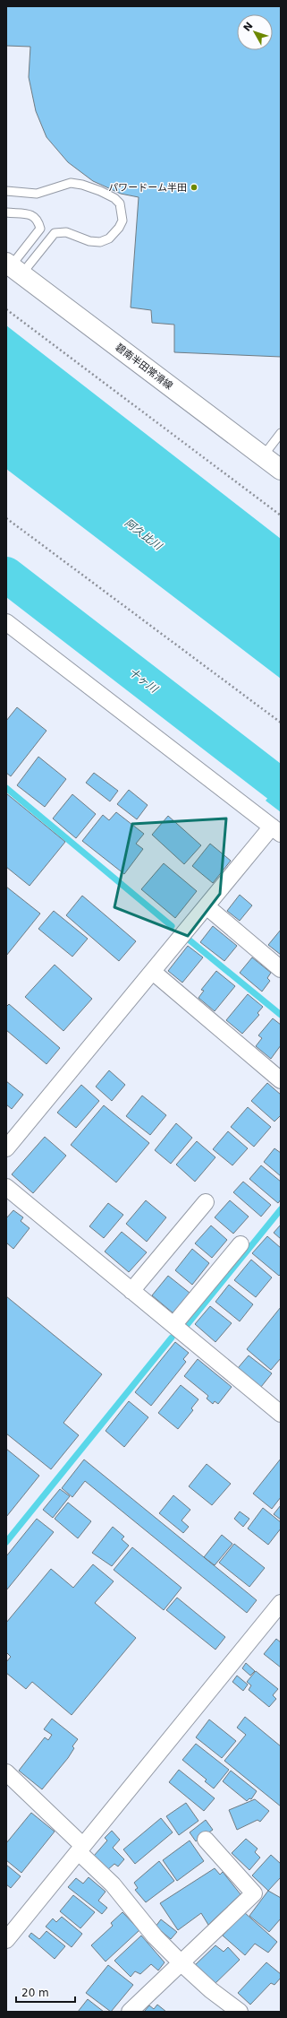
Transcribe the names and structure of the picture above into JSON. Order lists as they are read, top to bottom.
{
  "streets": {
    "main road": ["碧南半田常滑線"]
  },
  "water": ["阿久比川", "十ヶ川"],
  "places": ["パワードーム半田"],
  "scale_bar": "20 m",
  "north": "top left"
}
